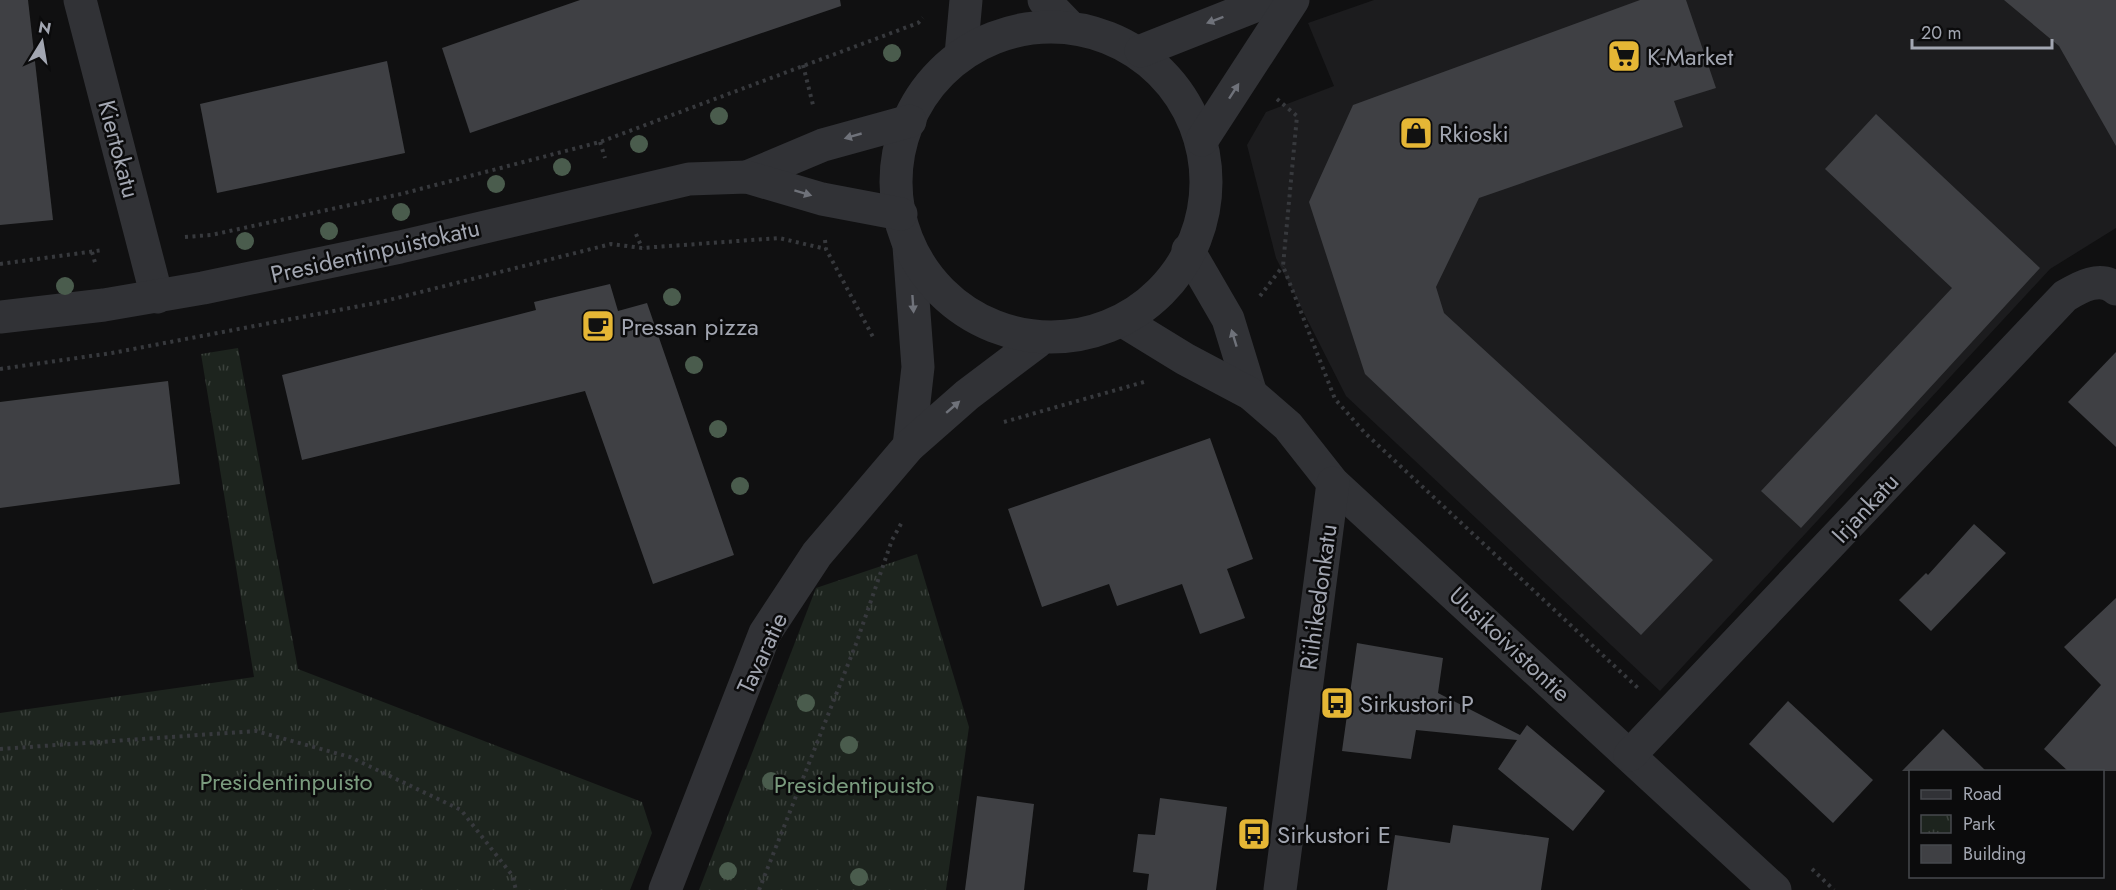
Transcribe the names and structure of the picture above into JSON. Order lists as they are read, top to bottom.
{
  "streets": {
    "street": [
      "Kiertokatu",
      "Presidentinpuistokatu",
      "Irjankatu",
      "Riihikedonkatu",
      "Uusikoivistontie",
      "Tavaratie"
    ]
  },
  "crossings": [
    ["Kiertokatu", "Presidentinpuistokatu"],
    ["Irjankatu", "Uusikoivistontie"],
    ["Riihikedonkatu", "Uusikoivistontie"]
  ],
  "parks": ["Presidentinpuisto", "Presidentipuisto"],
  "places": {
    "supermarket": ["K-Market"],
    "shop": ["Rkioski"],
    "cafe": ["Pressan pizza"],
    "bus stop": ["Sirkustori P", "Sirkustori E"]
  },
  "legend": ["Road", "Park", "Building"],
  "scale_bar": "20 m",
  "north": "top"
}
